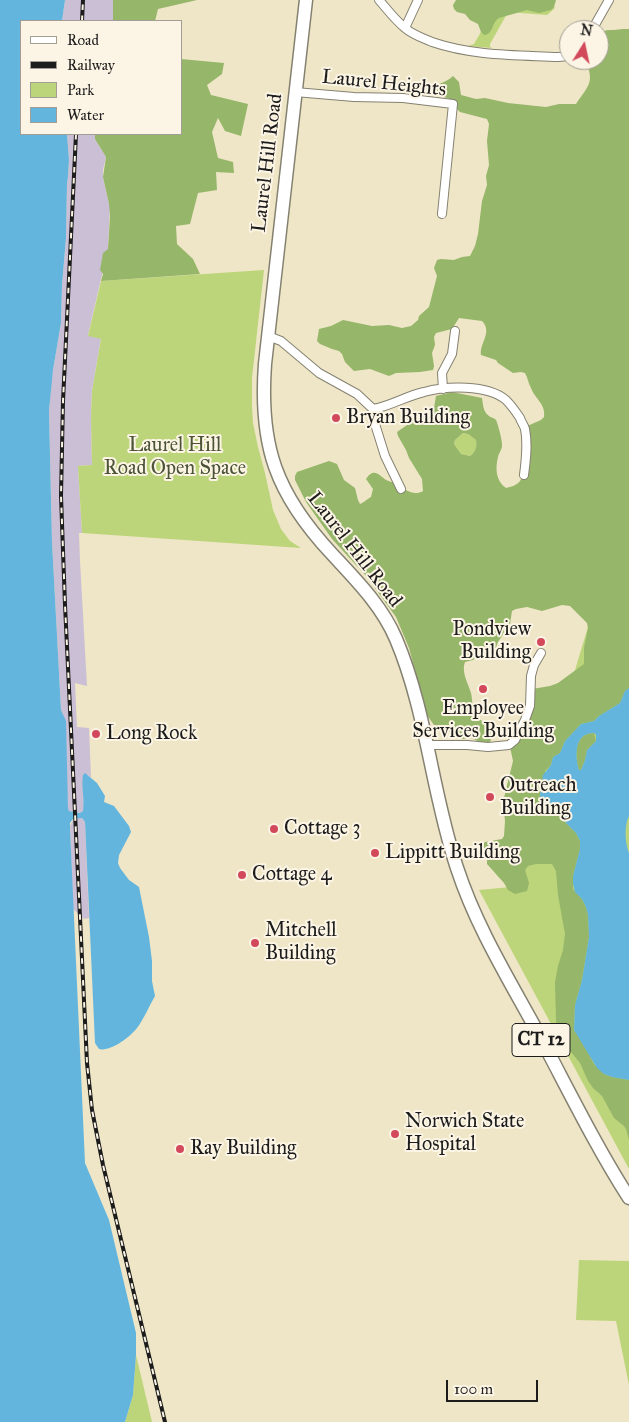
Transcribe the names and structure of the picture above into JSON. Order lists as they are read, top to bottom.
{
  "streets": {
    "highway": ["Laurel Hill Road", "CT 12"],
    "street": ["Laurel Heights"]
  },
  "crossings": [
    ["Laurel Heights", "Laurel Hill Road"]
  ],
  "parks": ["Laurel Hill Road Open Space"],
  "places": [
    "Bryan Building",
    "Pondview Building",
    "Employee Services Building",
    "Long Rock",
    "Outreach Building",
    "Cottage 3",
    "Lippitt Building",
    "Cottage 4",
    "Mitchell Building",
    "Norwich State Hospital",
    "Ray Building"
  ],
  "legend": [
    "Road",
    "Railway",
    "Park",
    "Water"
  ],
  "scale_bar": "100 m",
  "north": "top"
}
